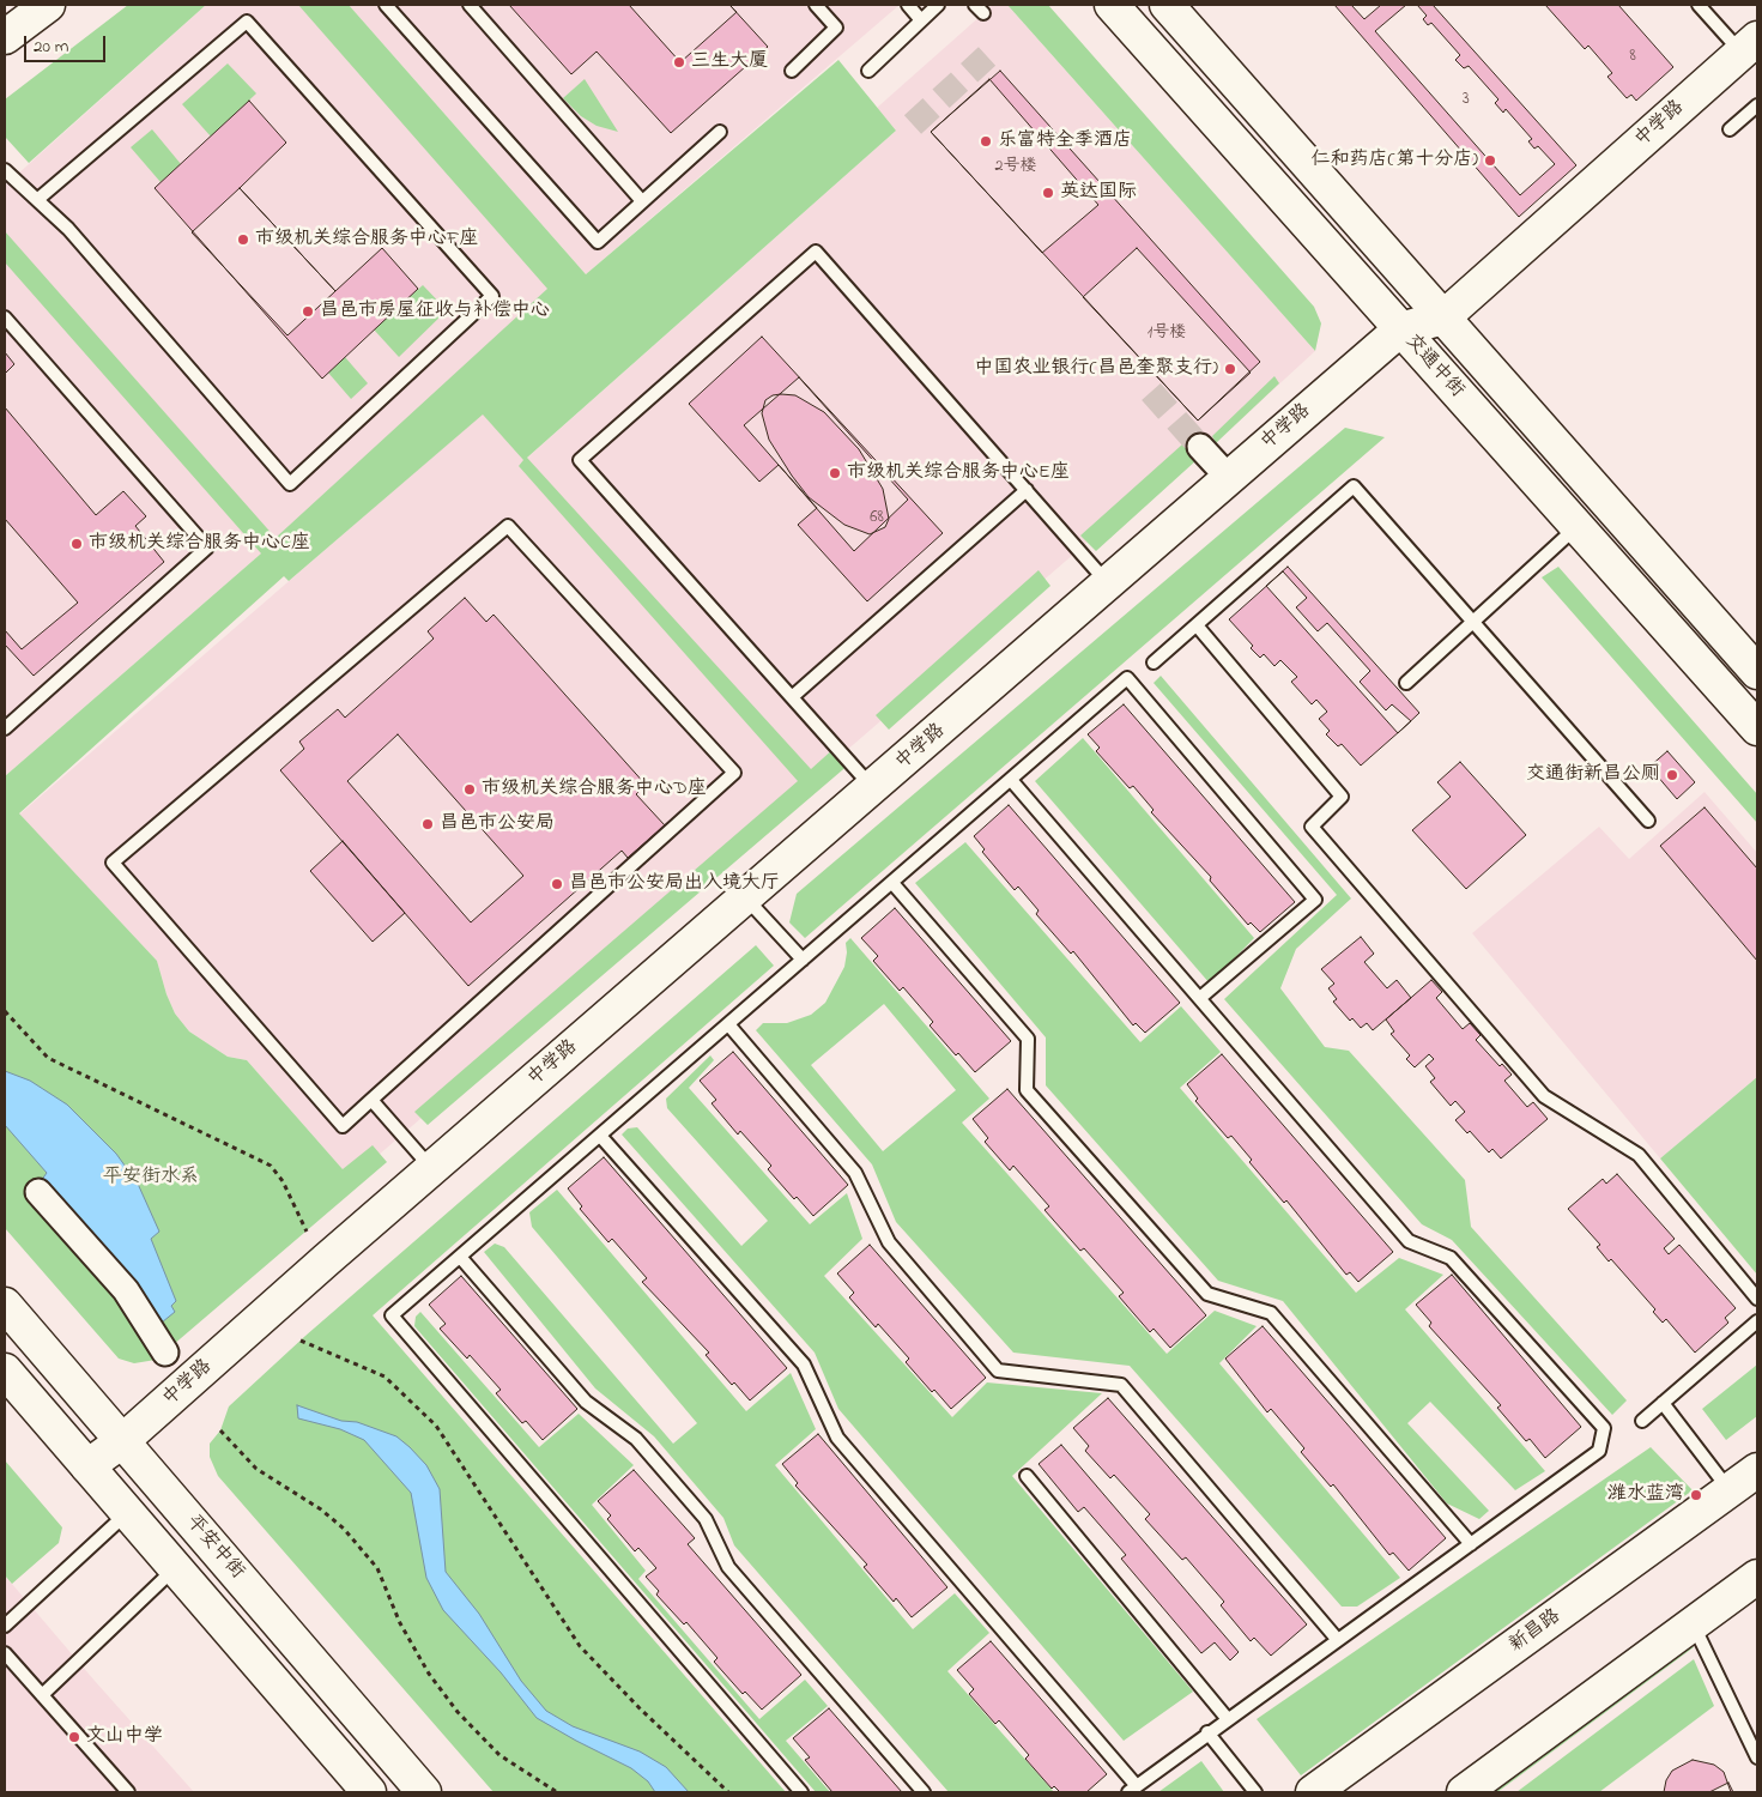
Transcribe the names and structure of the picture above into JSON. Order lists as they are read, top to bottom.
{
  "streets": {
    "main road": [
      "中学路",
      "交通中街",
      "平安中街",
      "新昌路"
    ]
  },
  "crossings": [
    ["中学路", "交通中街"],
    ["中学路", "平安中街"]
  ],
  "parks": ["平安街水系"],
  "places": [
    "三生大厦",
    "乐富特全季酒店",
    "仁和药店(第十分店)",
    "英达国际",
    "市级机关综合服务中心F座",
    "昌邑市房屋征收与补偿中心",
    "中国农业银行(昌邑奎聚支行)",
    "市级机关综合服务中心E座",
    "市级机关综合服务中心C座",
    "交通街新昌公厕",
    "市级机关综合服务中心D座",
    "昌邑市公安局",
    "昌邑市公安局出入境大厅",
    "潍水蓝湾",
    "文山中学"
  ],
  "house_numbers": [
    "8",
    "3",
    "2号楼",
    "1号楼",
    "68"
  ],
  "scale_bar": "20 m"
}
